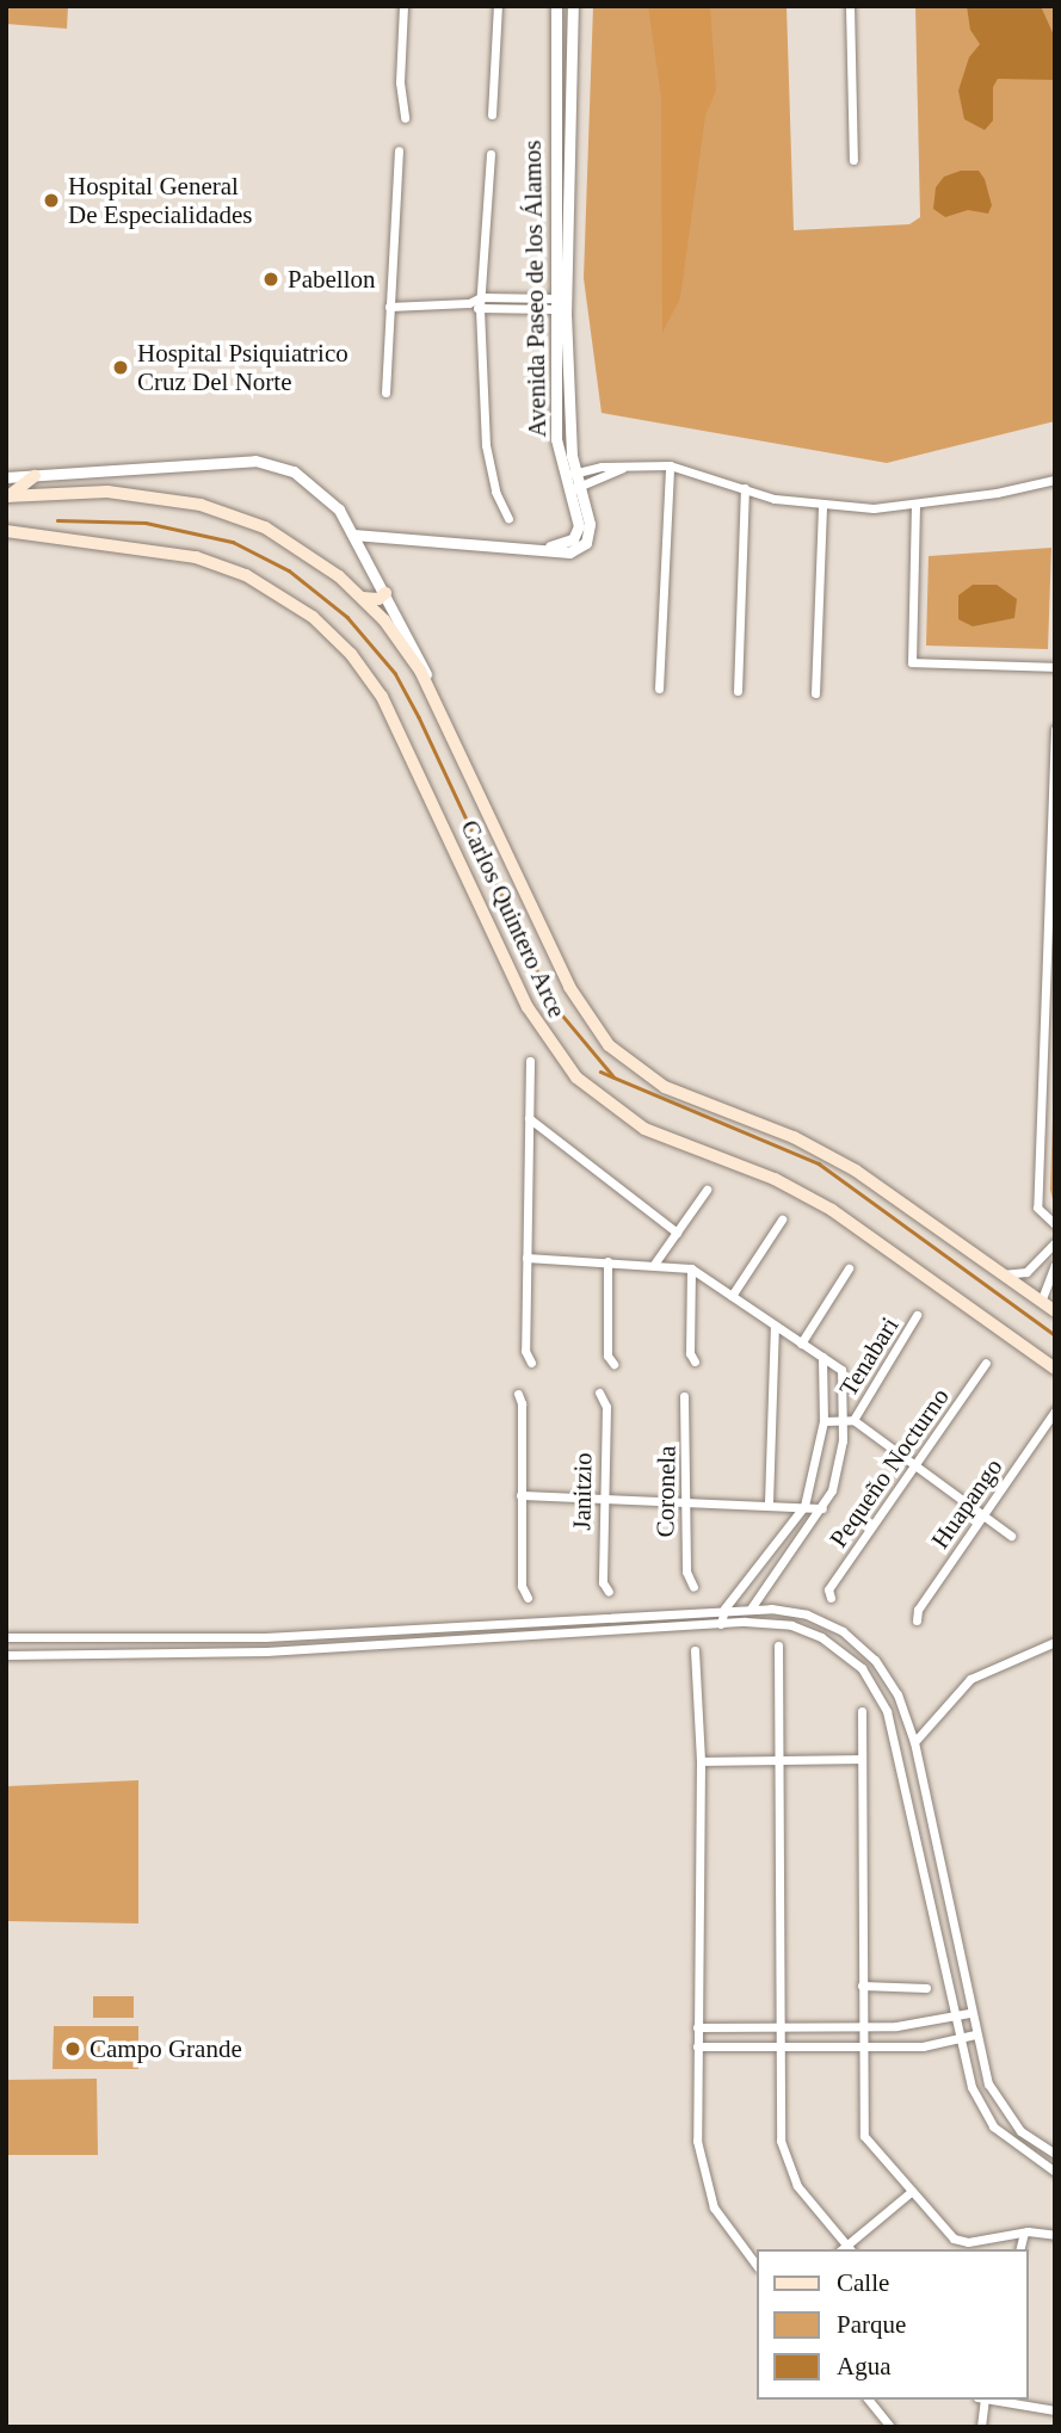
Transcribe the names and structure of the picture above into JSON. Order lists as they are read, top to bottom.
{
  "streets": {
    "main road": ["Carlos Quintero Arce"],
    "street": [
      "Avenida Paseo de los Álamos",
      "Tenabari",
      "Pequeño Nocturno",
      "Janitzio",
      "Coronela",
      "Huapango"
    ]
  },
  "places": [
    "Hospital General De Especialidades",
    "Pabellon",
    "Hospital Psiquiatrico Cruz Del Norte",
    "Campo Grande"
  ],
  "legend": ["Calle", "Parque", "Agua"]
}
